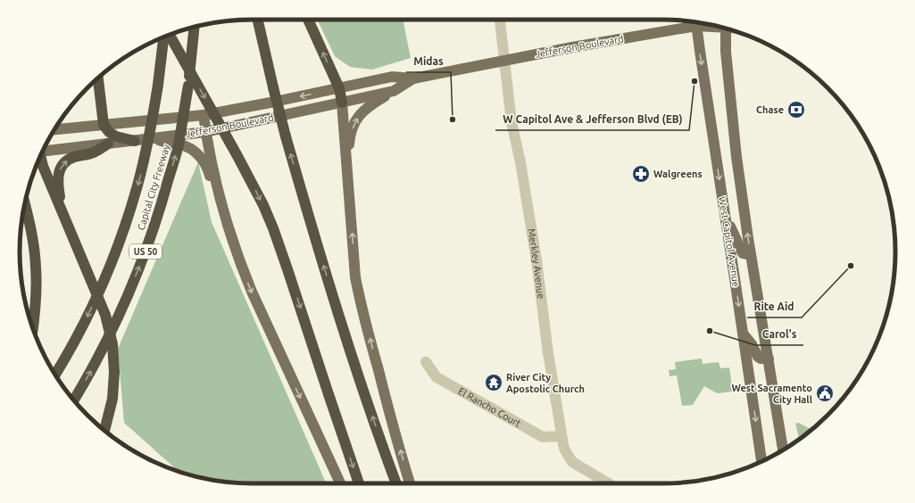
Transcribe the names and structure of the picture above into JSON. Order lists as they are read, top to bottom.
{
  "streets": {
    "highway": ["Capital City Freeway", "US 50"],
    "main road": ["Jefferson Boulevard", "West Capitol Avenue"],
    "street": ["Merkley Avenue", "El Rancho Court"]
  },
  "crossings": [
    ["Jefferson Boulevard", "Merkley Avenue"],
    ["Merkley Avenue", "El Rancho Court"]
  ],
  "places": {
    "other": [
      "W Capitol Ave & Jefferson Blvd (EB)",
      "Midas",
      "Rite Aid",
      "Carol's"
    ],
    "bank": ["Chase"],
    "pharmacy": ["Walgreens"],
    "temple": ["River City Apostolic Church"],
    "public building": ["West Sacramento City Hall"]
  }
}
